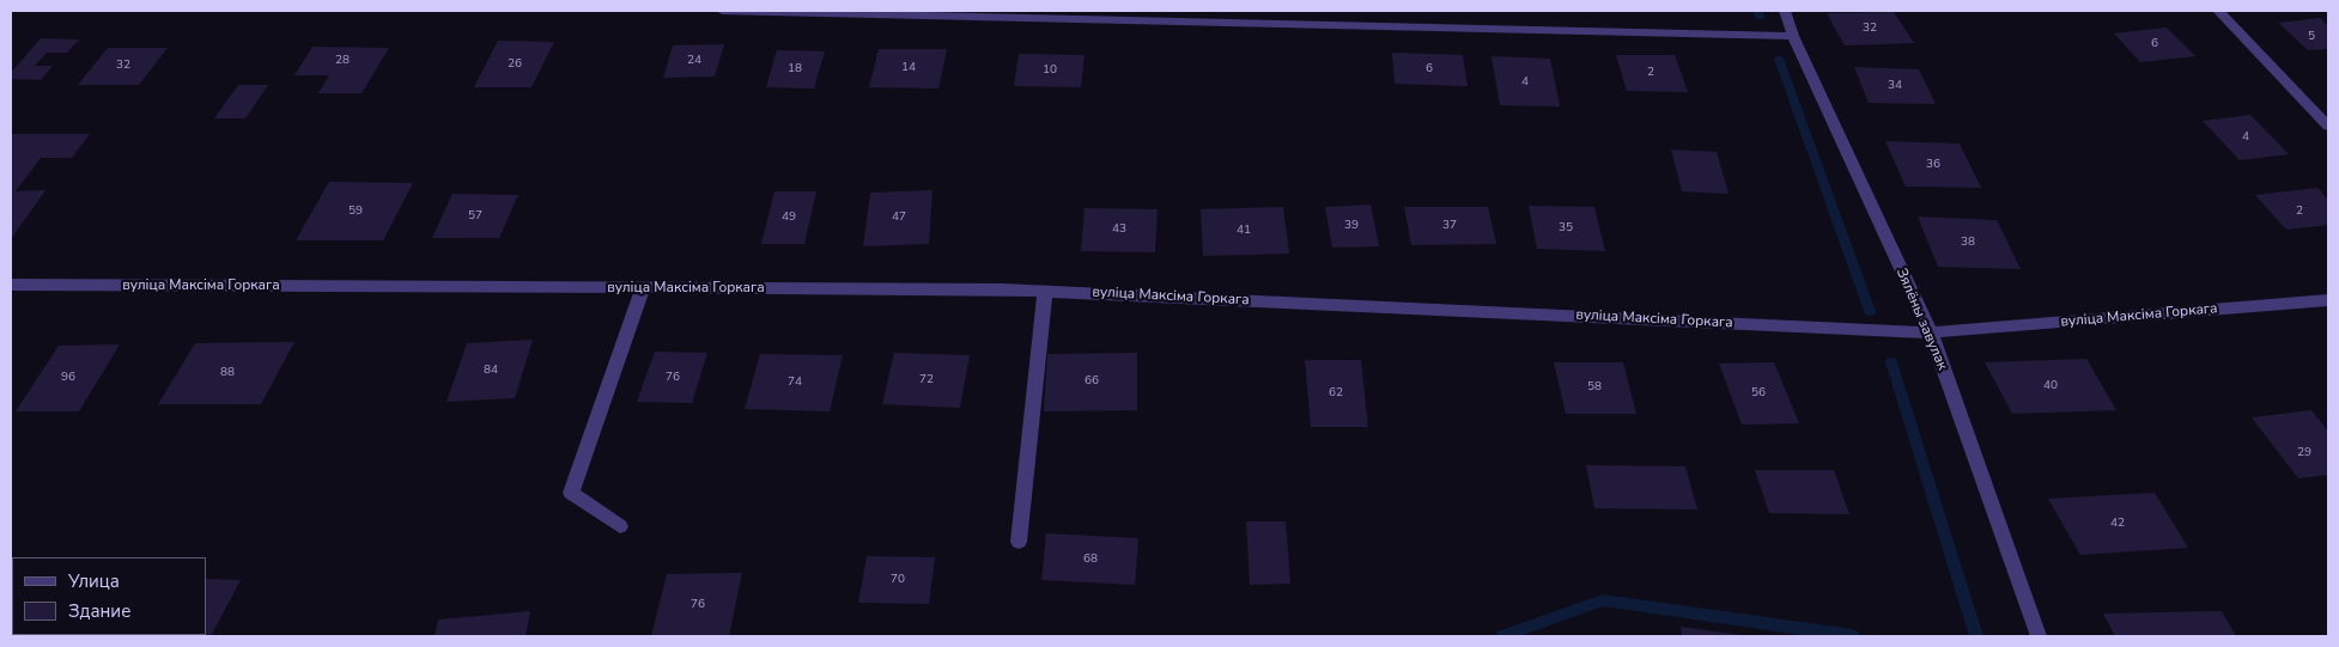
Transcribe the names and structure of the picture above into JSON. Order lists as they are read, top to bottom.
{
  "streets": {
    "street": ["вуліца Максіма Горкага", "Зялёны завулак"]
  },
  "crossings": [
    ["вуліца Максіма Горкага", "Зялёны завулак"]
  ],
  "house_numbers": [
    "32",
    "5",
    "6",
    "28",
    "24",
    "26",
    "32",
    "14",
    "18",
    "6",
    "10",
    "2",
    "4",
    "34",
    "4",
    "36",
    "59",
    "2",
    "57",
    "49",
    "47",
    "39",
    "37",
    "35",
    "43",
    "41",
    "38",
    "84",
    "88",
    "96",
    "76",
    "72",
    "66",
    "74",
    "40",
    "58",
    "62",
    "56",
    "29",
    "42",
    "68",
    "70",
    "76"
  ],
  "legend": ["Улица", "Здание"]
}
